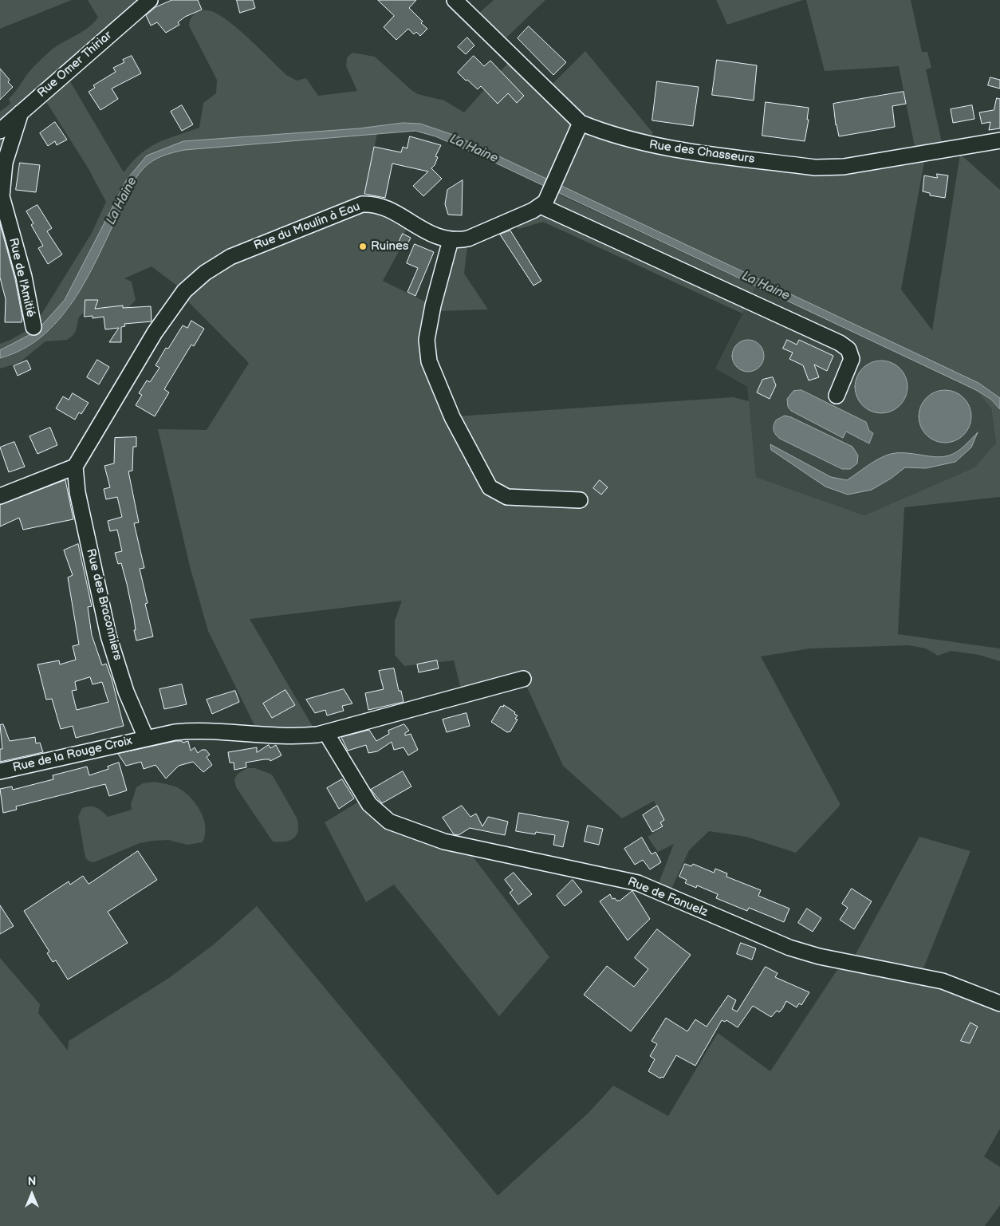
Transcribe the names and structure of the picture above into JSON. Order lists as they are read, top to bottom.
{
  "streets": {
    "street": [
      "Rue Omer Thiriar",
      "Rue des Chasseurs",
      "Rue du Moulin à Eau",
      "Rue de l'Amitié",
      "Rue des Braconniers",
      "Rue de la Rouge Croix",
      "Rue de Fanuelz"
    ]
  },
  "crossings": [
    ["Rue Omer Thiriar", "Rue de l'Amitié"],
    ["Rue du Moulin à Eau", "Rue des Braconniers"],
    ["Rue des Braconniers", "Rue de la Rouge Croix"],
    ["Rue de la Rouge Croix", "Rue de Fanuelz"]
  ],
  "water": ["La Haine"],
  "places": ["Ruines"],
  "north": "top"
}
